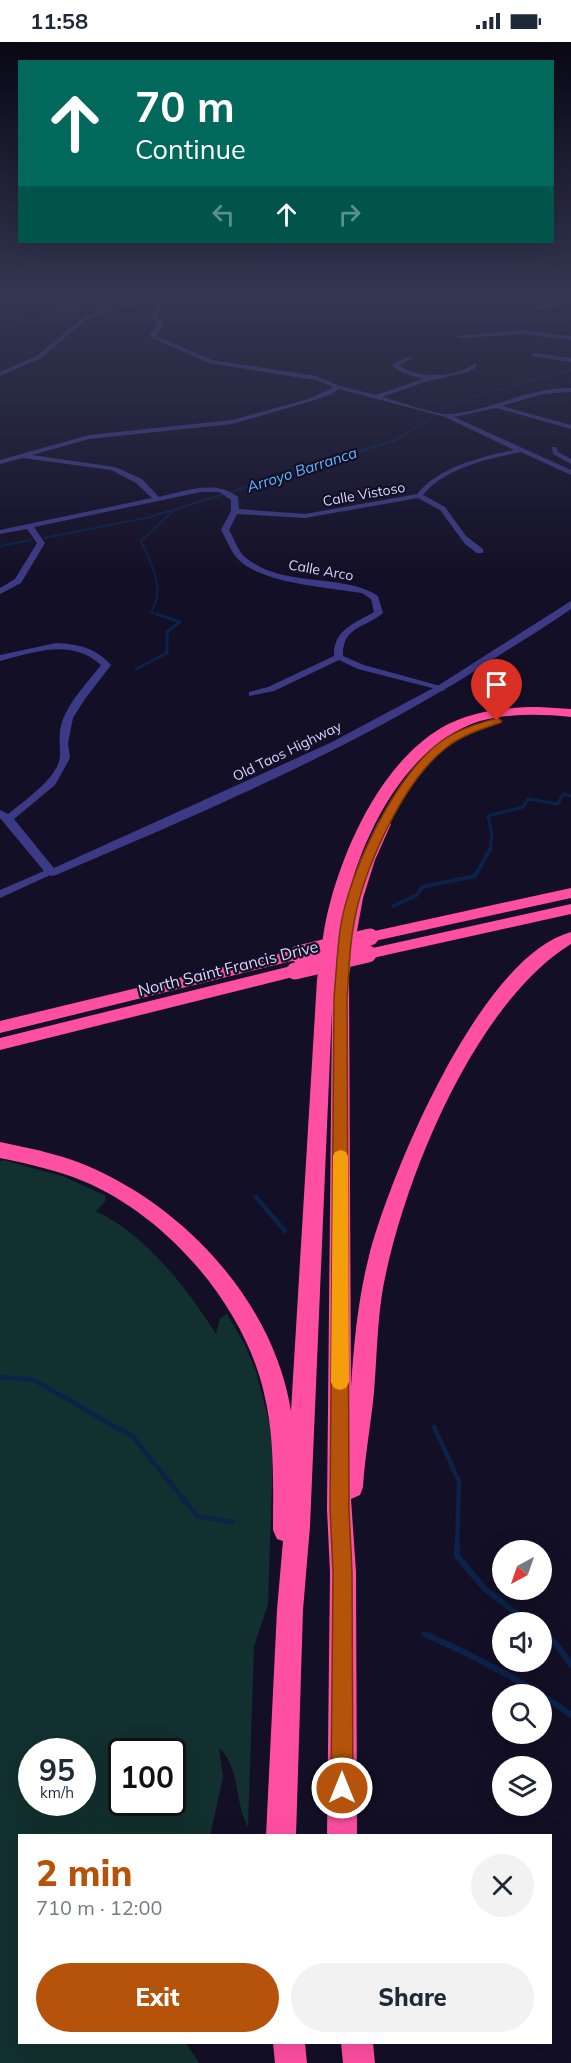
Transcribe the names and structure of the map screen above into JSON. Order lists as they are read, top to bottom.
{
  "streets": {
    "highway": ["North Saint Francis Drive"],
    "street": ["Calle Vistoso", "Calle Arco", "Old Taos Highway"]
  },
  "crossings": [
    ["Calle Vistoso", "Calle Arco"]
  ],
  "water": ["Arroyo Barranca"],
  "north": "bottom left",
  "page": {
    "status": "11:58",
    "turn": ["70 m", "Continue"],
    "speed": "95 km/h",
    "limit": "100",
    "heading": ["2 min", "710 m · 12:00"],
    "buttons": ["Exit", "Share"]
  }
}
